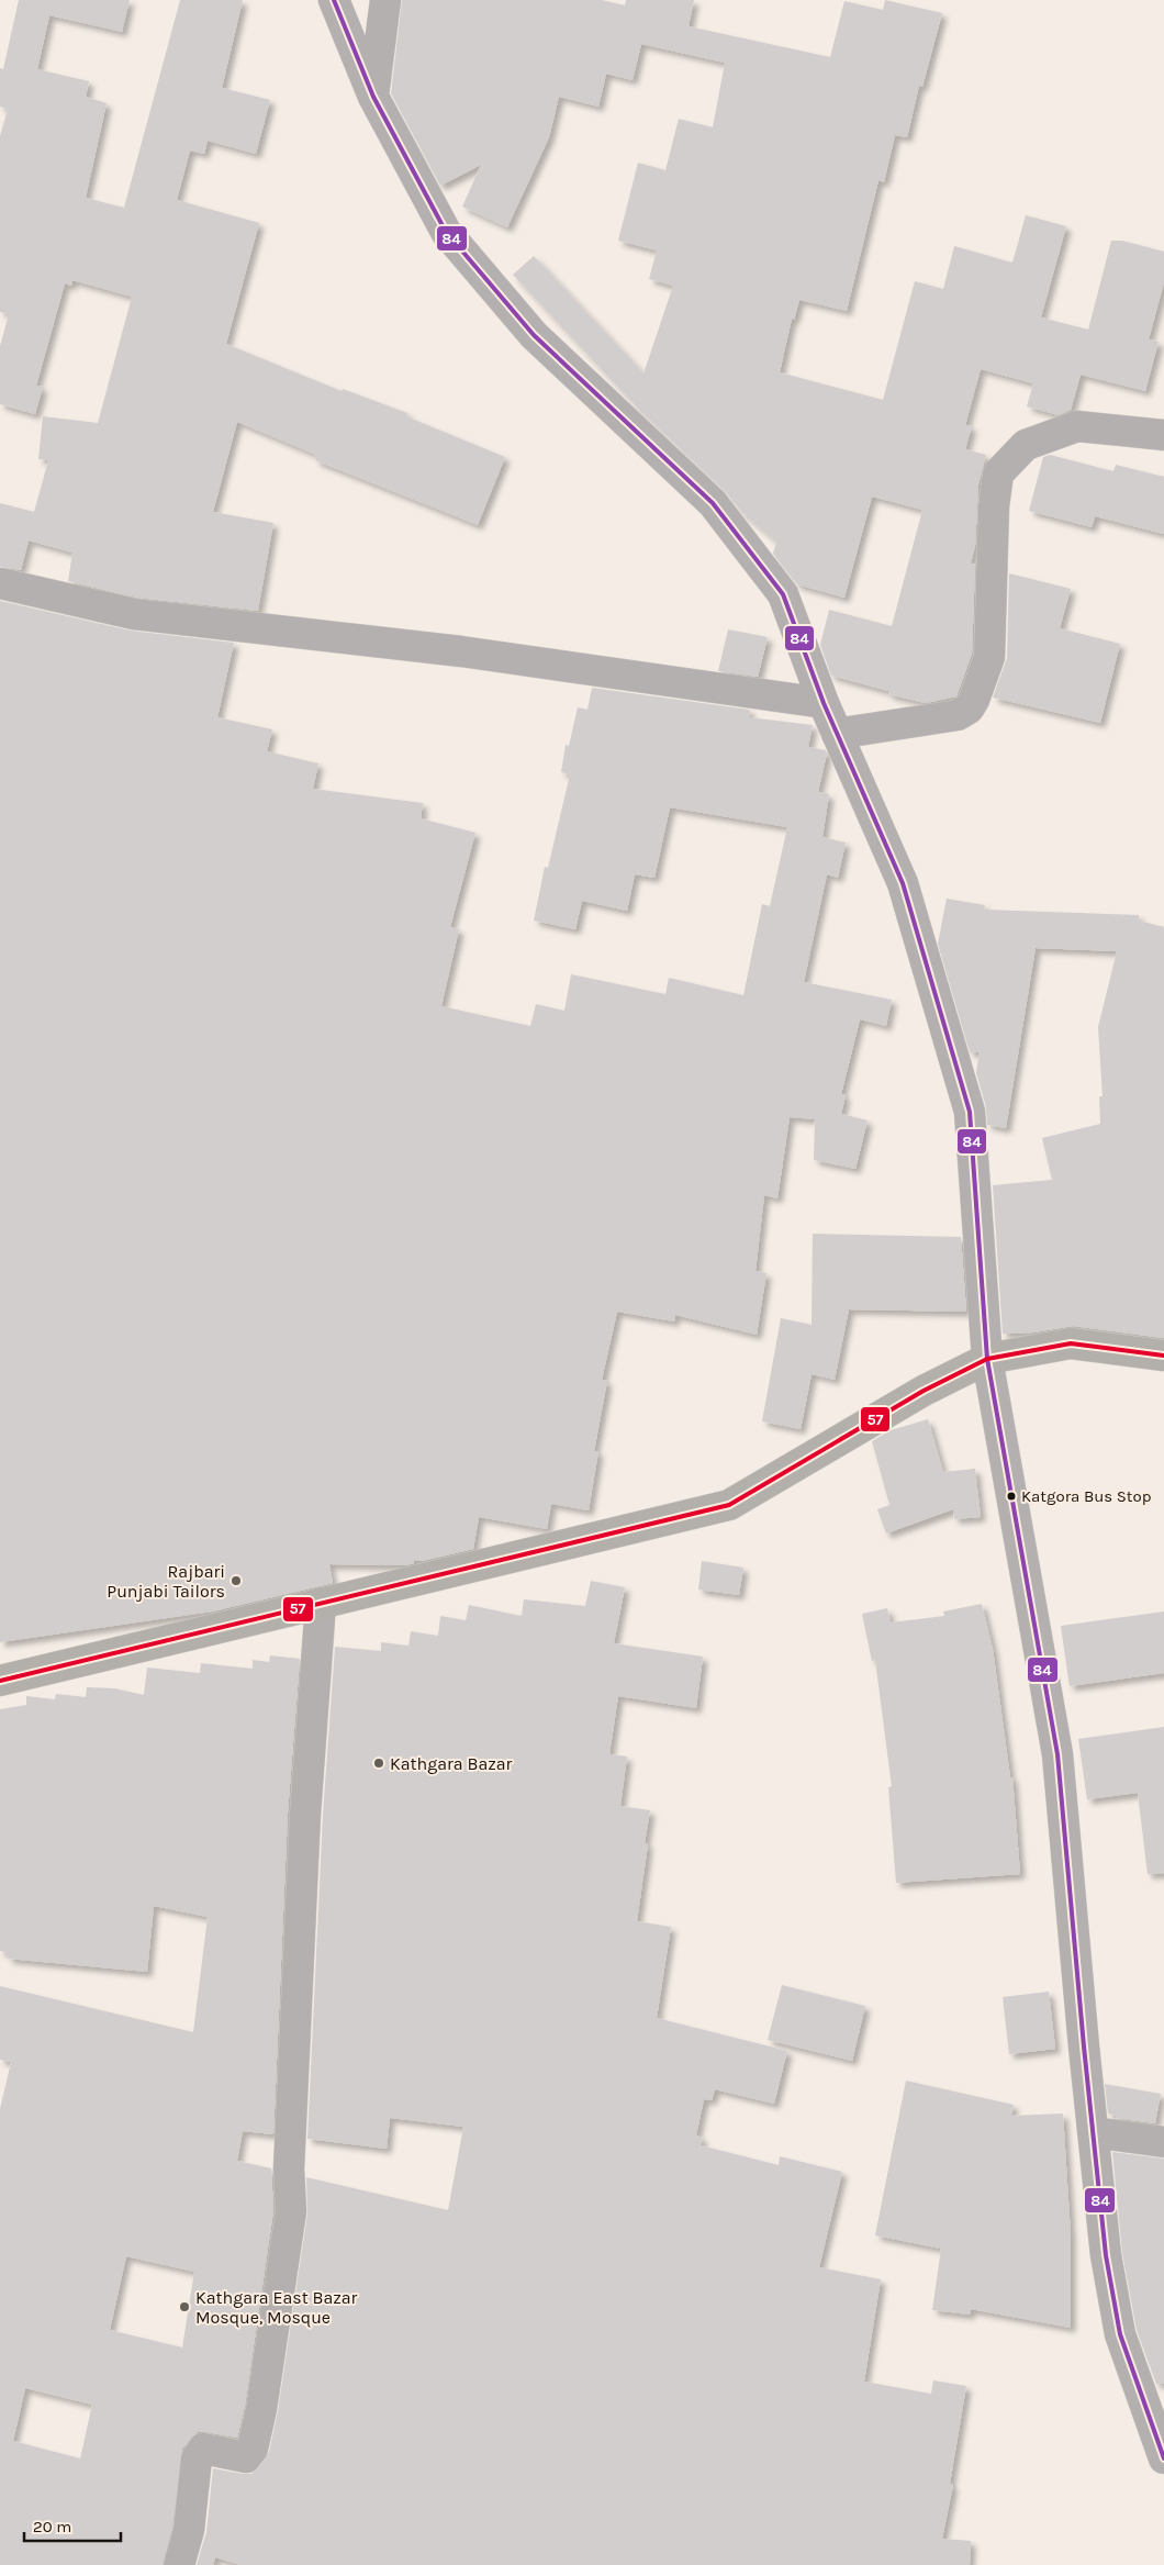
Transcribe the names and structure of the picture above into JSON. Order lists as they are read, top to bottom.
{
  "places": [
    "Katgora Bus Stop",
    "Rajbari Punjabi Tailors",
    "Kathgara Bazar",
    "Kathgara East Bazar Mosque, Mosque"
  ],
  "lines": ["transit line 84", "transit line 57"],
  "scale_bar": "20 m"
}
